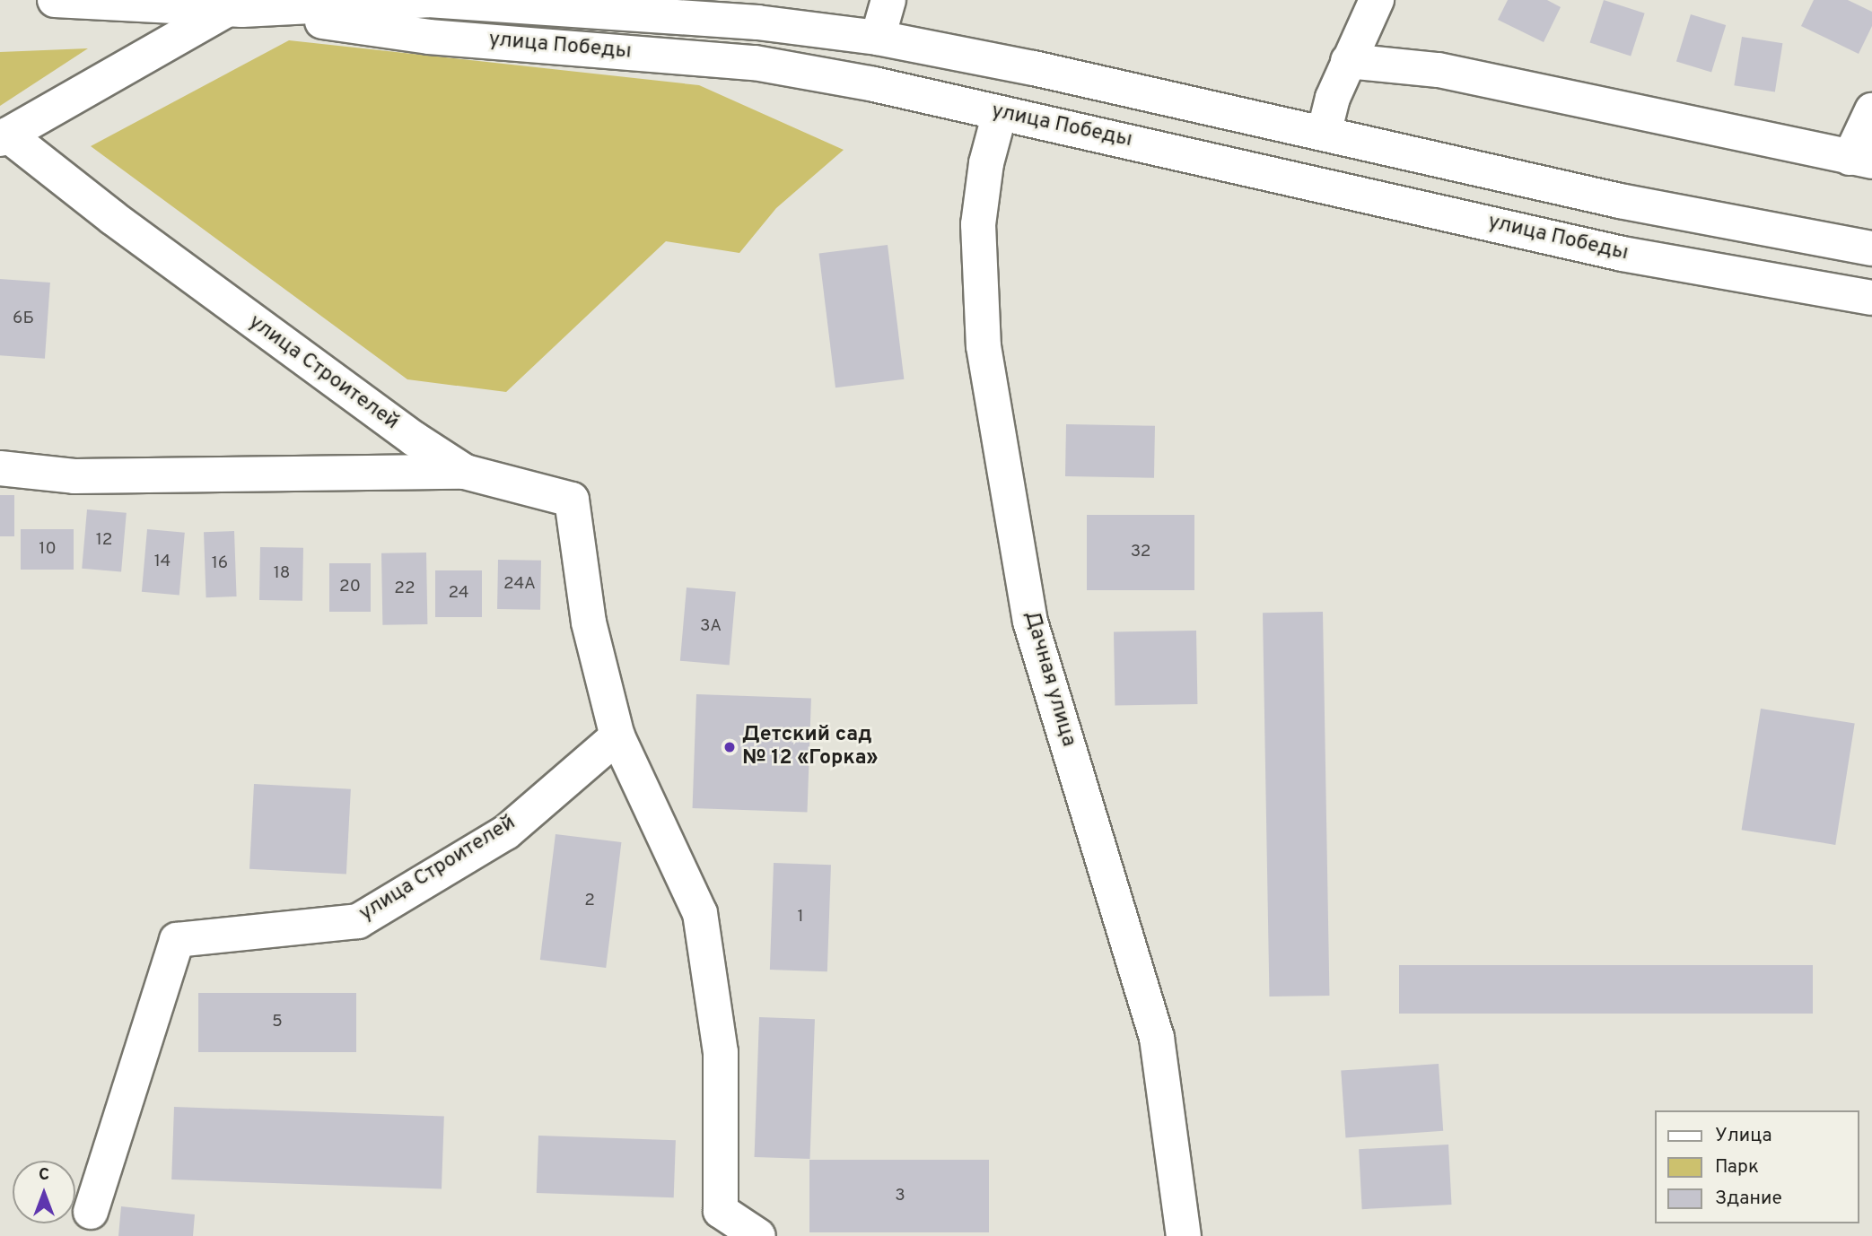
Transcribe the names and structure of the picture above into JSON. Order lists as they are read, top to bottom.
{
  "streets": {
    "main road": ["улица Победы", "улица Строителей", "Дачная улица"]
  },
  "crossings": [
    ["улица Победы", "Дачная улица"]
  ],
  "places": ["Детский сад № 12 «Горка»"],
  "house_numbers": [
    "6Б",
    "12",
    "10",
    "32",
    "14",
    "16",
    "18",
    "24А",
    "20",
    "22",
    "24",
    "3А",
    "2",
    "1",
    "5",
    "3"
  ],
  "legend": ["Улица", "Парк", "Здание"],
  "north": "top"
}
